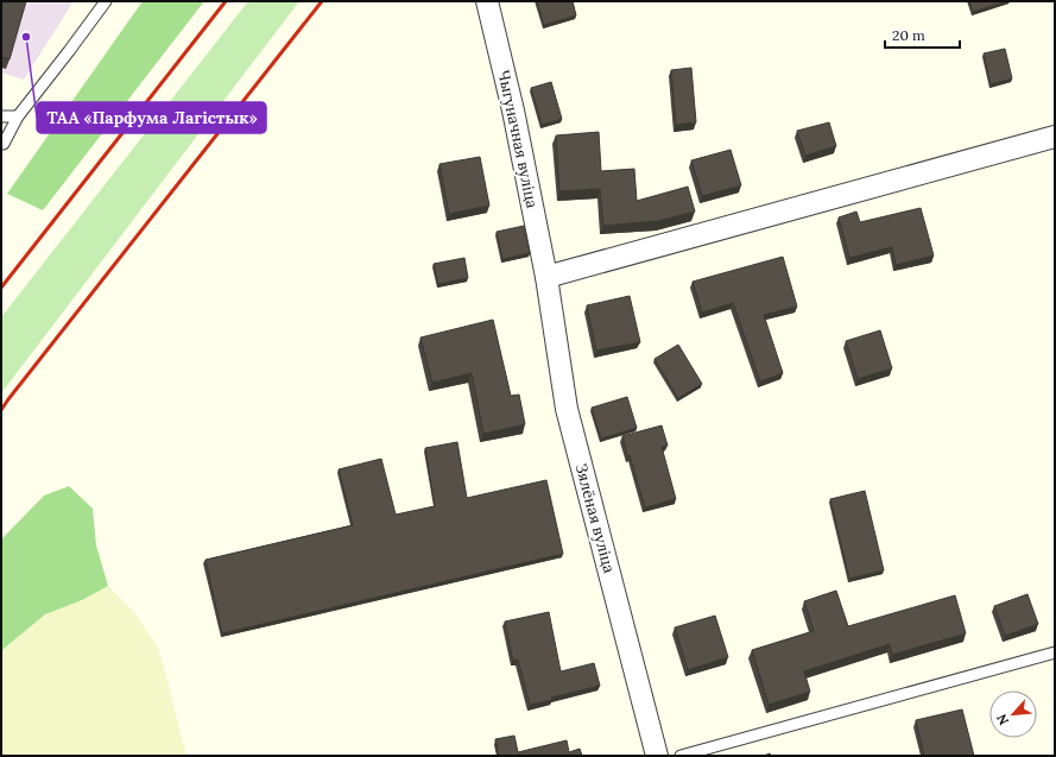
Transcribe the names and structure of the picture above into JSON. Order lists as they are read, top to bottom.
{
  "streets": {
    "street": ["Чыгуначная вуліца", "Зялёная вуліца"]
  },
  "crossings": [
    ["Чыгуначная вуліца", "Зялёная вуліца"]
  ],
  "places": ["ТАА «Парфума Лагістык»"],
  "scale_bar": "20 m",
  "north": "bottom left"
}
